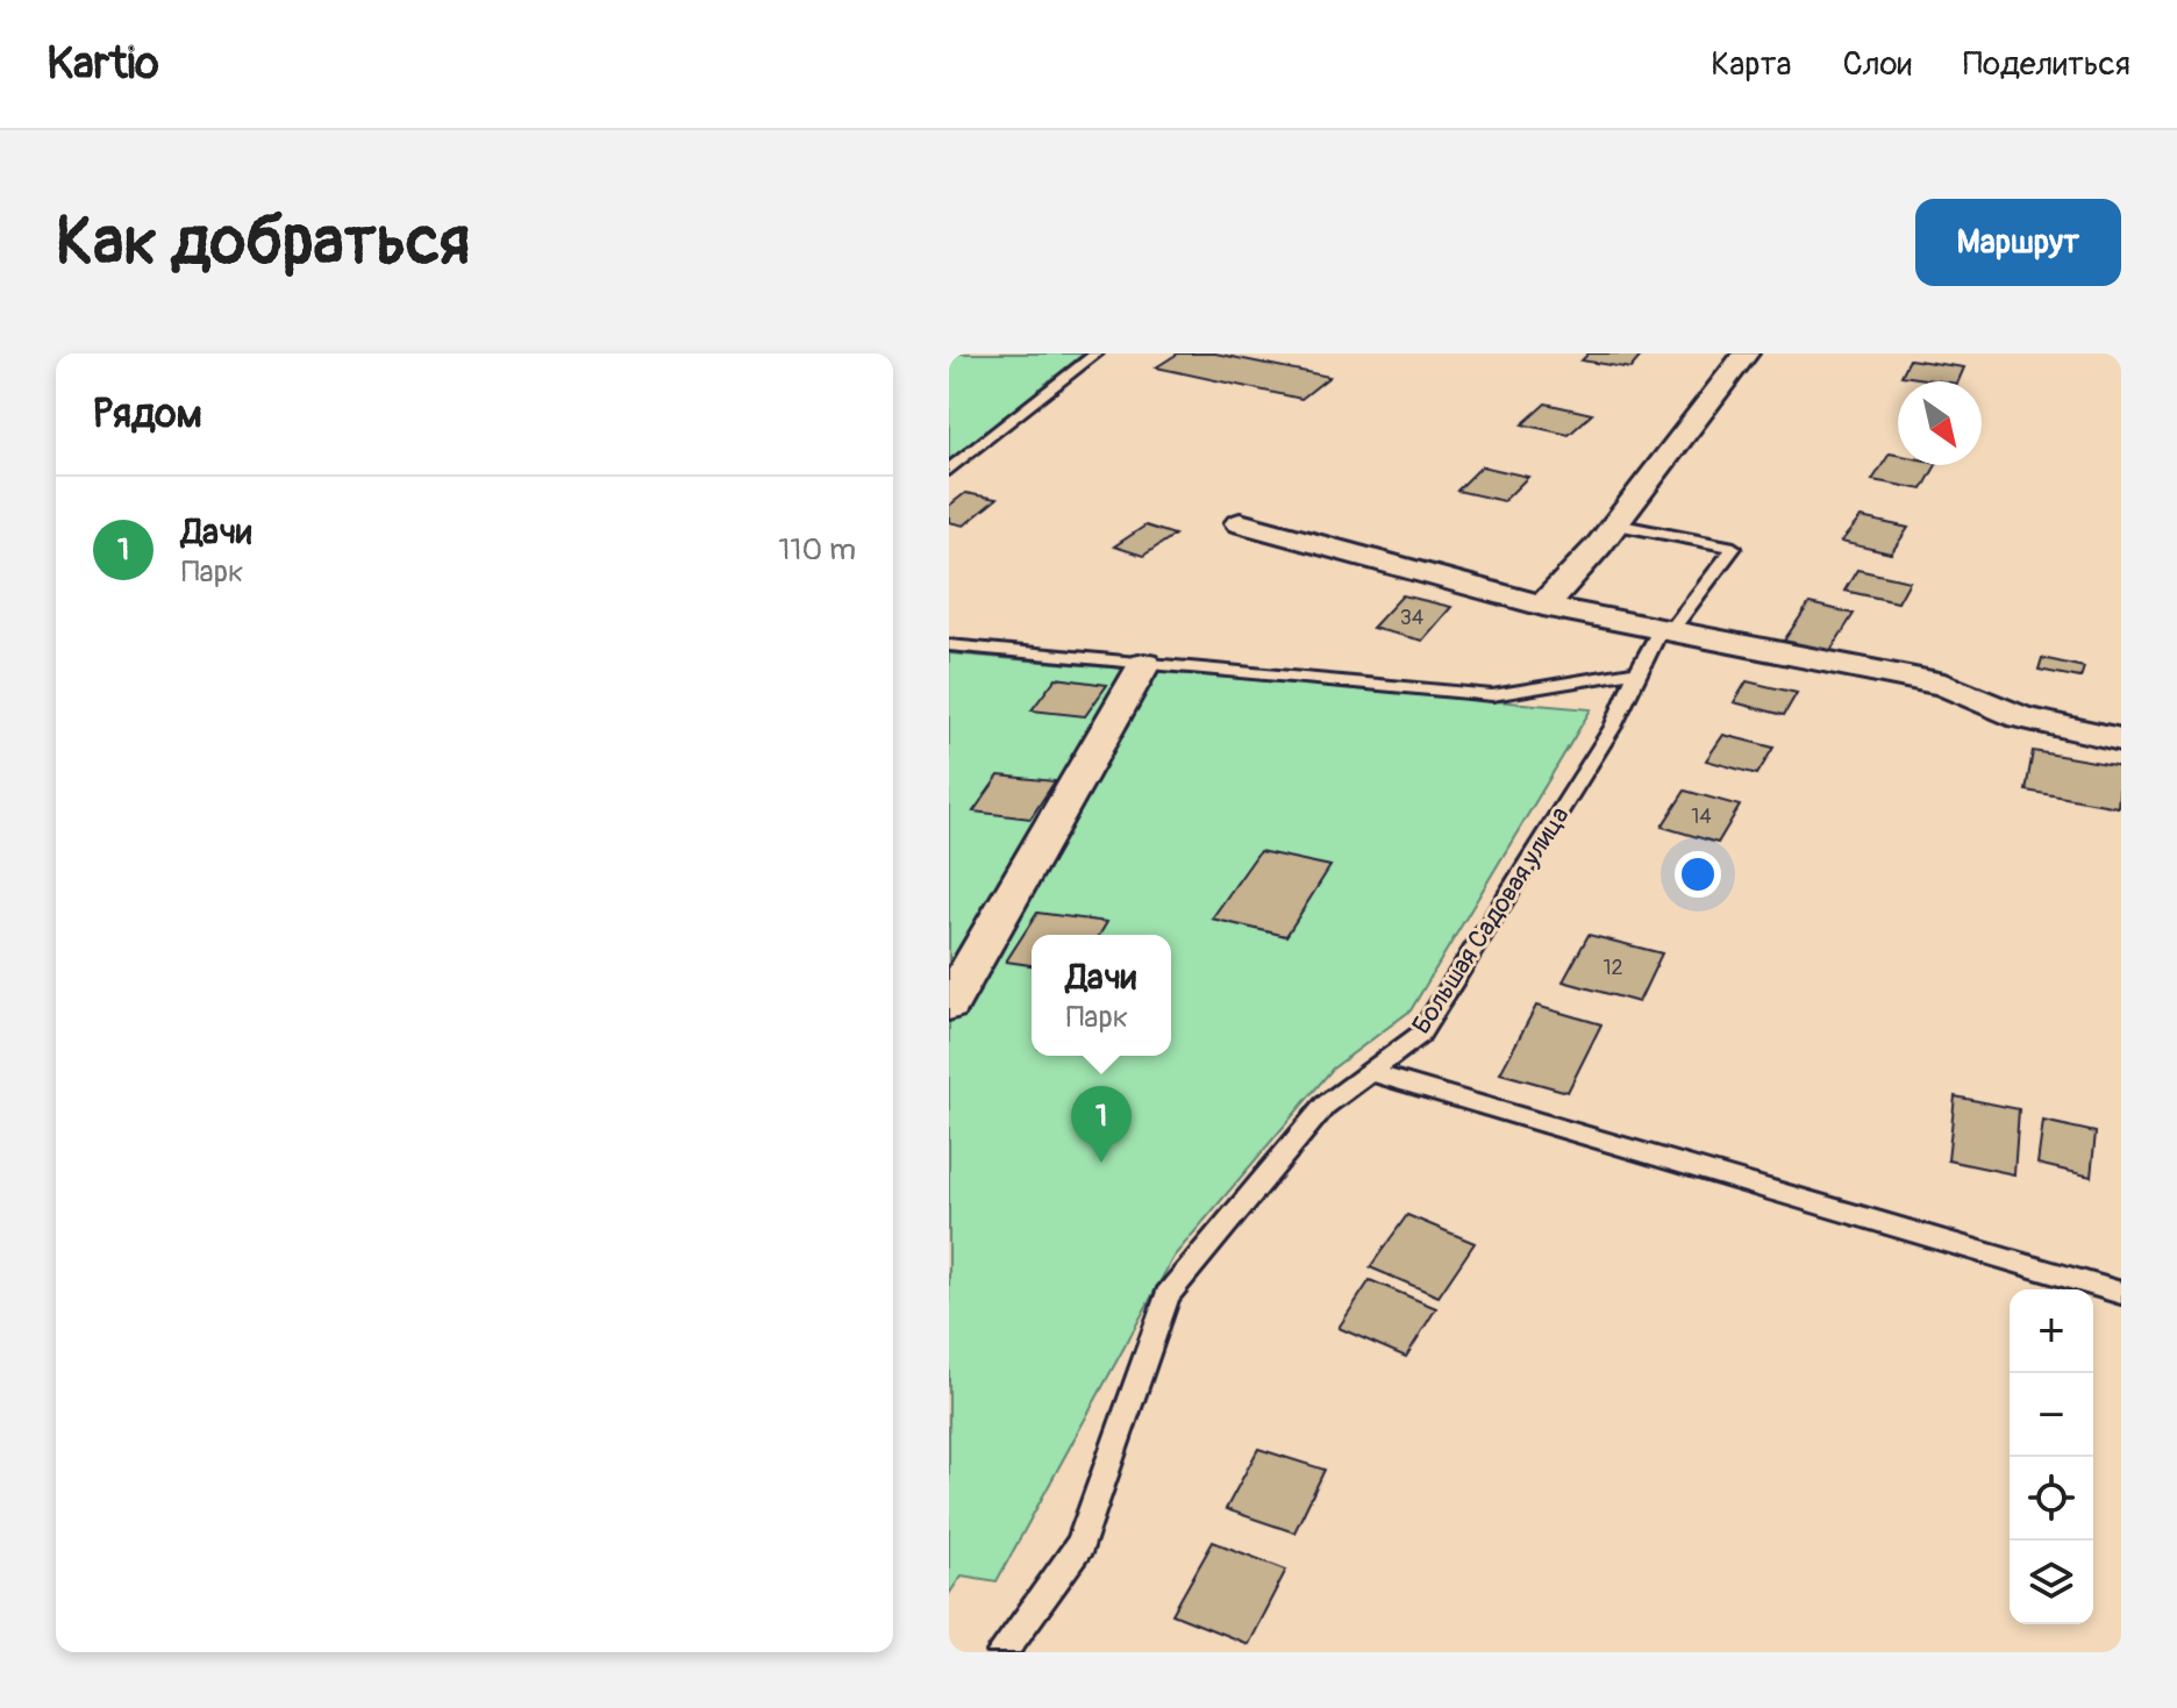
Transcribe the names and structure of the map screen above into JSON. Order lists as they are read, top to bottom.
{
  "streets": {
    "lane": ["Большая Садовая улица"]
  },
  "house_numbers": ["34", "14", "12"],
  "north": "bottom right",
  "page": {
    "header": "Kartio",
    "nav": ["Карта", "Слои", "Поделиться"],
    "buttons": "Маршрут",
    "title": "Как добраться",
    "heading": "Рядом",
    "list": [
      {
        "mark": "1",
        "name": "Дачи",
        "note": "Парк",
        "value": "110 m"
      }
    ],
    "popup": ["Дачи", "Парк"],
    "pins": "1",
    "map_buttons": ["+", "−"]
  }
}
